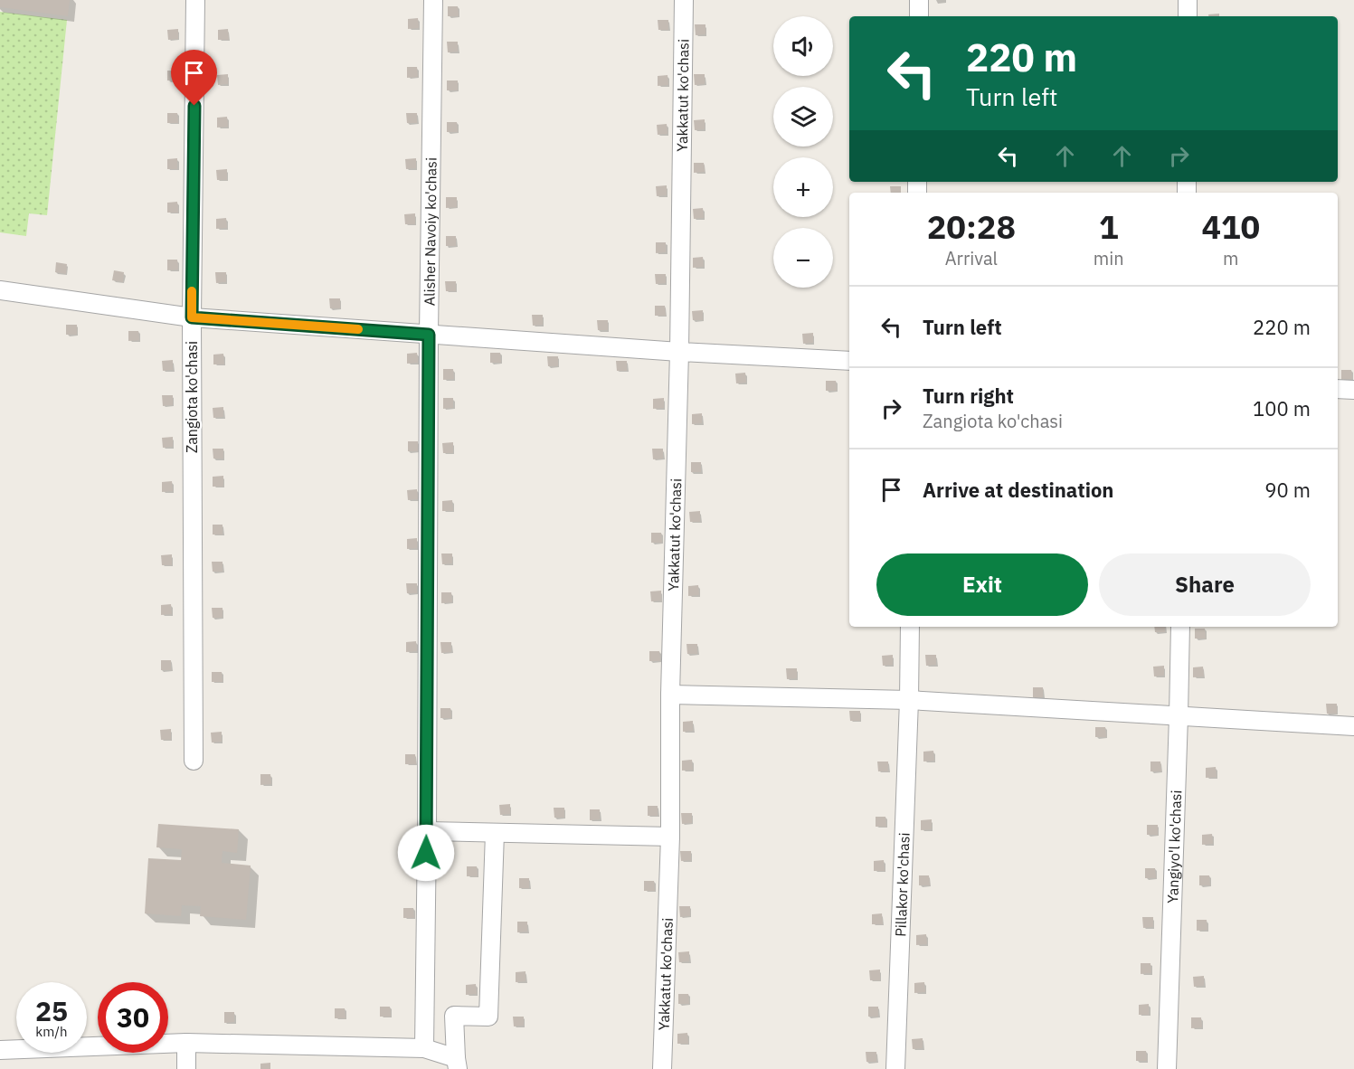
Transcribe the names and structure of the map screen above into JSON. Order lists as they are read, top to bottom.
{
  "streets": {
    "street": [
      "Yakkatut ko'chasi",
      "Alisher Navoiy ko'chasi",
      "Zangiota ko'chasi",
      "Yangiyo'l ko'chasi",
      "Pillakor ko'chasi"
    ]
  },
  "page": {
    "map_buttons": ["+", "−"],
    "turn": ["220 m", "Turn left"],
    "eta": [
      "20:28",
      "Arrival",
      "1",
      "min",
      "410",
      "m"
    ],
    "list": [
      {
        "name": "Turn left",
        "value": "220 m"
      },
      {
        "name": "Turn right",
        "note": "Zangiota ko'chasi",
        "value": "100 m"
      },
      {
        "name": "Arrive at destination",
        "value": "90 m"
      }
    ],
    "buttons": ["Exit", "Share"],
    "speed": "25 km/h",
    "limit": "30"
  }
}
